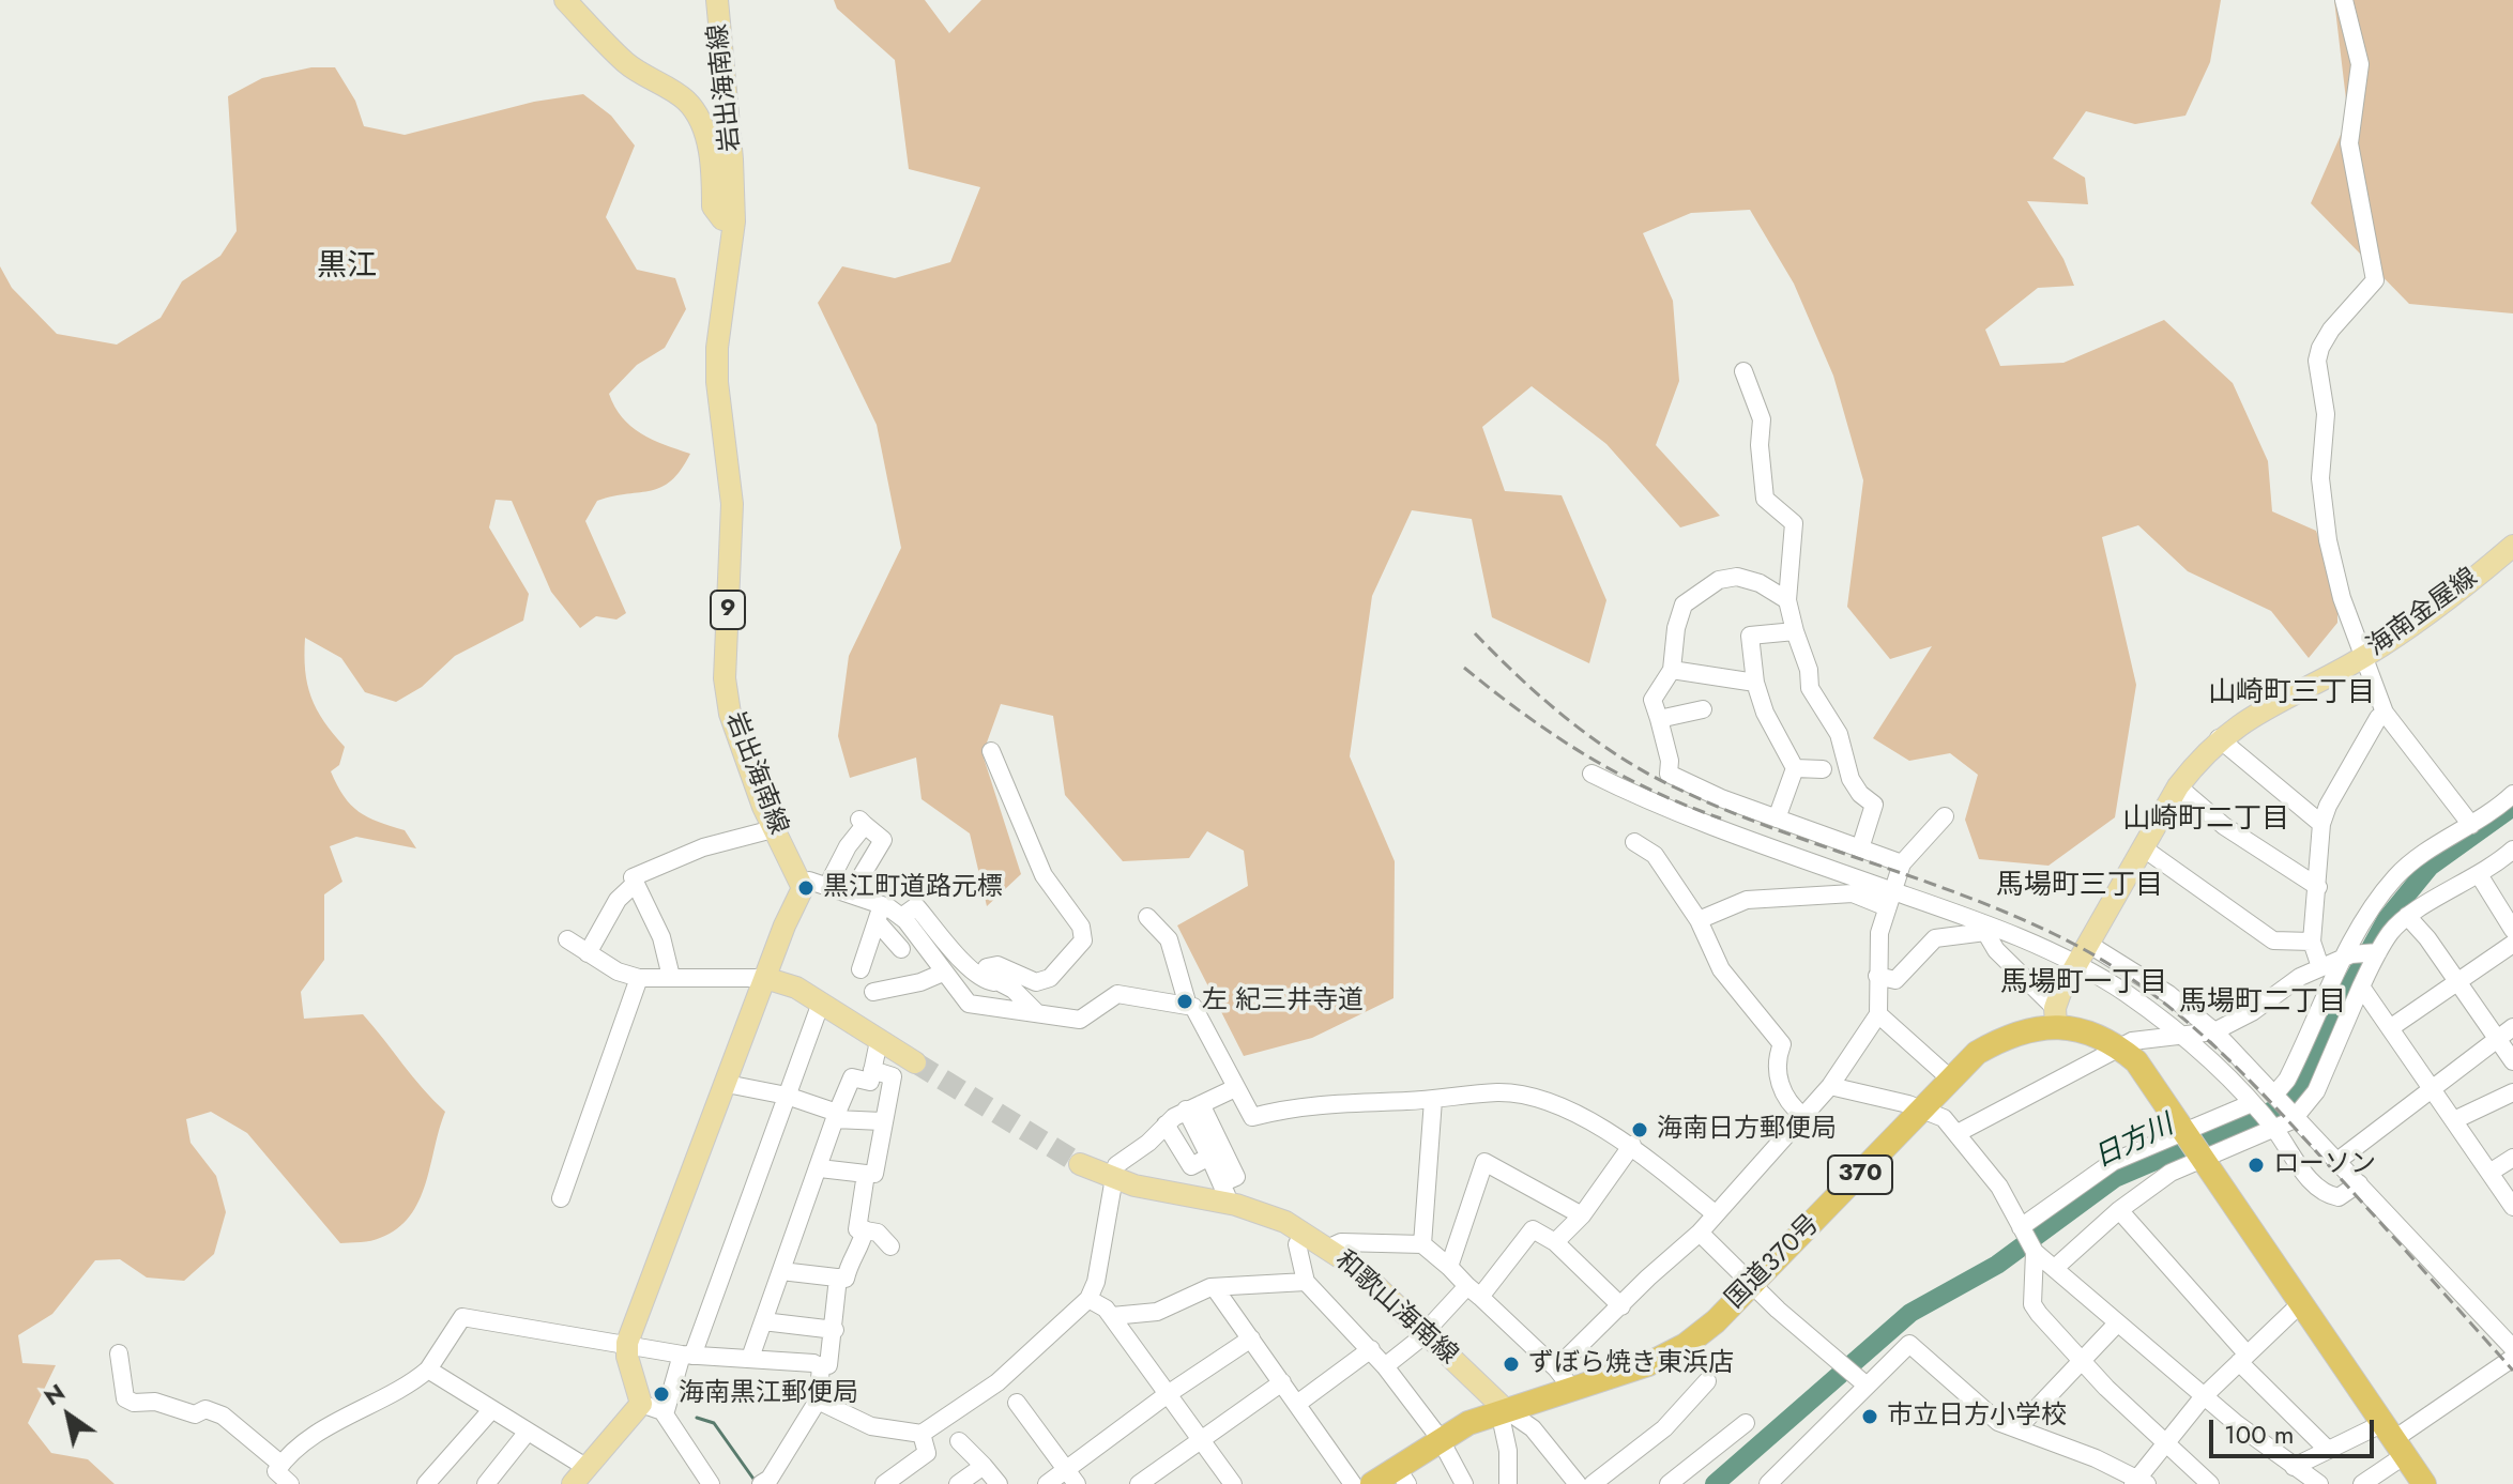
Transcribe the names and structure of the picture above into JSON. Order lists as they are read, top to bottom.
{
  "streets": {
    "highway": ["370", "国道370号"],
    "main road": [
      "岩出海南線",
      "9",
      "海南金屋線",
      "和歌山海南線"
    ]
  },
  "crossings": [
    ["海南金屋線", "国道370号"],
    ["国道370号", "和歌山海南線"]
  ],
  "districts": [
    "黒江",
    "山崎町三丁目",
    "山崎町二丁目",
    "馬場町三丁目",
    "馬場町一丁目",
    "馬場町二丁目"
  ],
  "water": ["日方川"],
  "places": [
    "黒江町道路元標",
    "左 紀三井寺道",
    "海南日方郵便局",
    "ローソン",
    "ずぼら焼き東浜店",
    "海南黒江郵便局",
    "市立日方小学校"
  ],
  "scale_bar": "100 m",
  "north": "top left"
}
